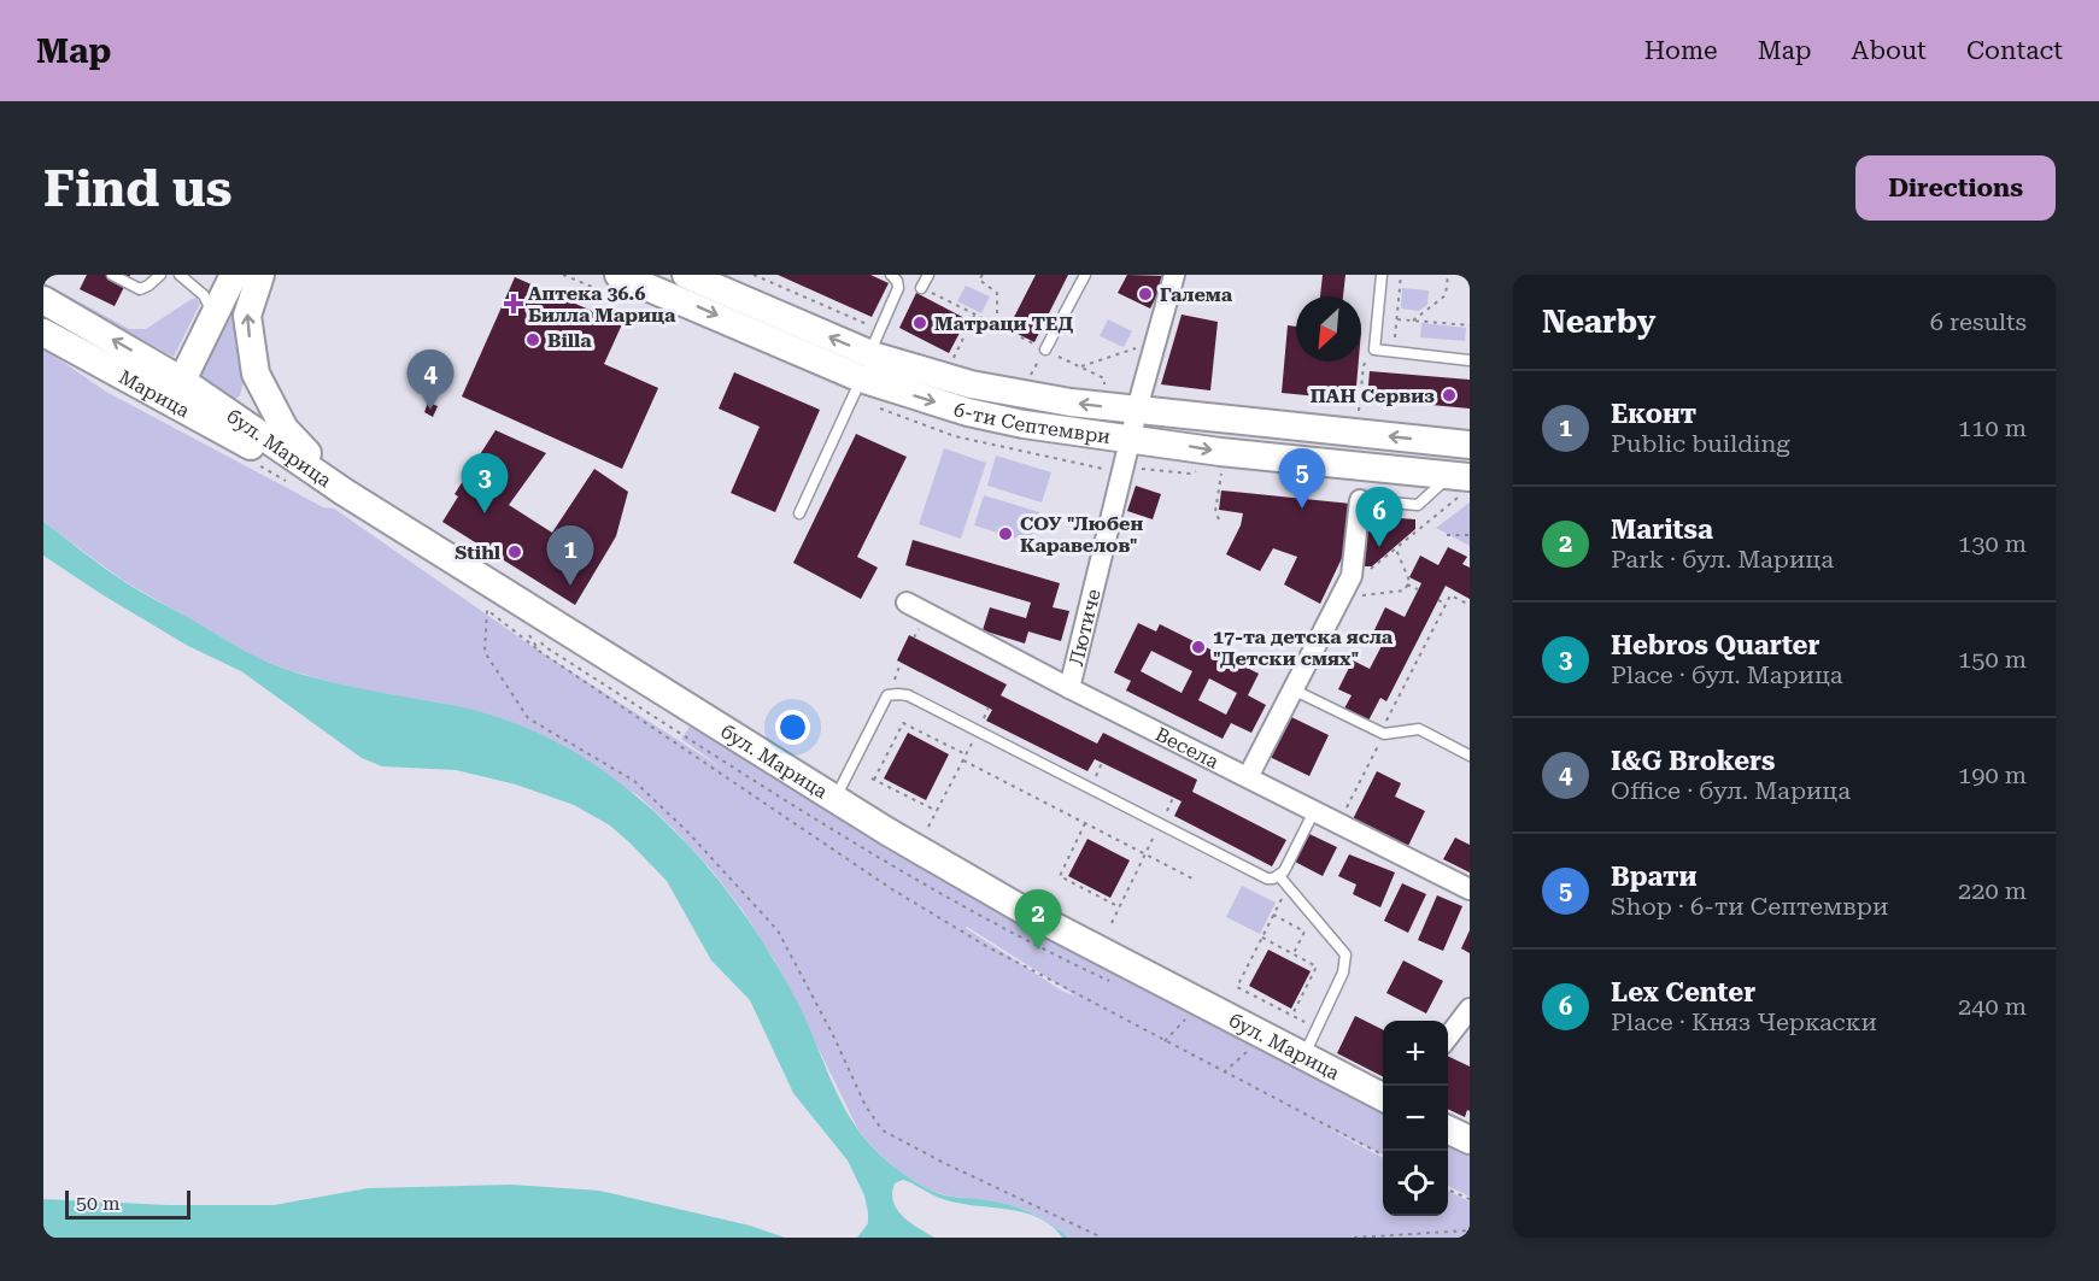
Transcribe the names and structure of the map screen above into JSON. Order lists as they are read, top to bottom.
{
  "streets": {
    "street": [
      "Марица",
      "6-ти Септември",
      "бул. Марица",
      "Лютиче",
      "Весела"
    ]
  },
  "crossings": [
    ["Марица", "бул. Марица"],
    ["6-ти Септември", "Лютиче"],
    ["Лютиче", "Весела"]
  ],
  "places": {
    "other": [
      "Галема",
      "Матраци ТЕД",
      "Billa",
      "ПАН Сервиз",
      "СОУ \"Любен Каравелов\"",
      "Stihl",
      "17-та детска ясла \"Детски смях\""
    ],
    "health": ["Аптека 36.6 Билла Марица"]
  },
  "scale_bar": "50 m",
  "north": "bottom left",
  "page": {
    "header": "Map",
    "nav": [
      "Home",
      "Map",
      "About",
      "Contact"
    ],
    "buttons": "Directions",
    "title": "Find us",
    "heading": ["Nearby", "6 results"],
    "pins": [
      "4",
      "5",
      "3",
      "6",
      "1",
      "2"
    ],
    "list": [
      {
        "mark": "1",
        "name": "Еконт",
        "note": "Public building",
        "value": "110 m"
      },
      {
        "mark": "2",
        "name": "Maritsa",
        "note": "Park · бул. Марица",
        "value": "130 m"
      },
      {
        "mark": "3",
        "name": "Hebros Quarter",
        "note": "Place · бул. Марица",
        "value": "150 m"
      },
      {
        "mark": "4",
        "name": "I&G Brokers",
        "note": "Office · бул. Марица",
        "value": "190 m"
      },
      {
        "mark": "5",
        "name": "Врати",
        "note": "Shop · 6-ти Септември",
        "value": "220 m"
      },
      {
        "mark": "6",
        "name": "Lex Center",
        "note": "Place · Княз Черкаски",
        "value": "240 m"
      }
    ],
    "map_buttons": ["+", "−"],
    "scale": "50 m"
  }
}
